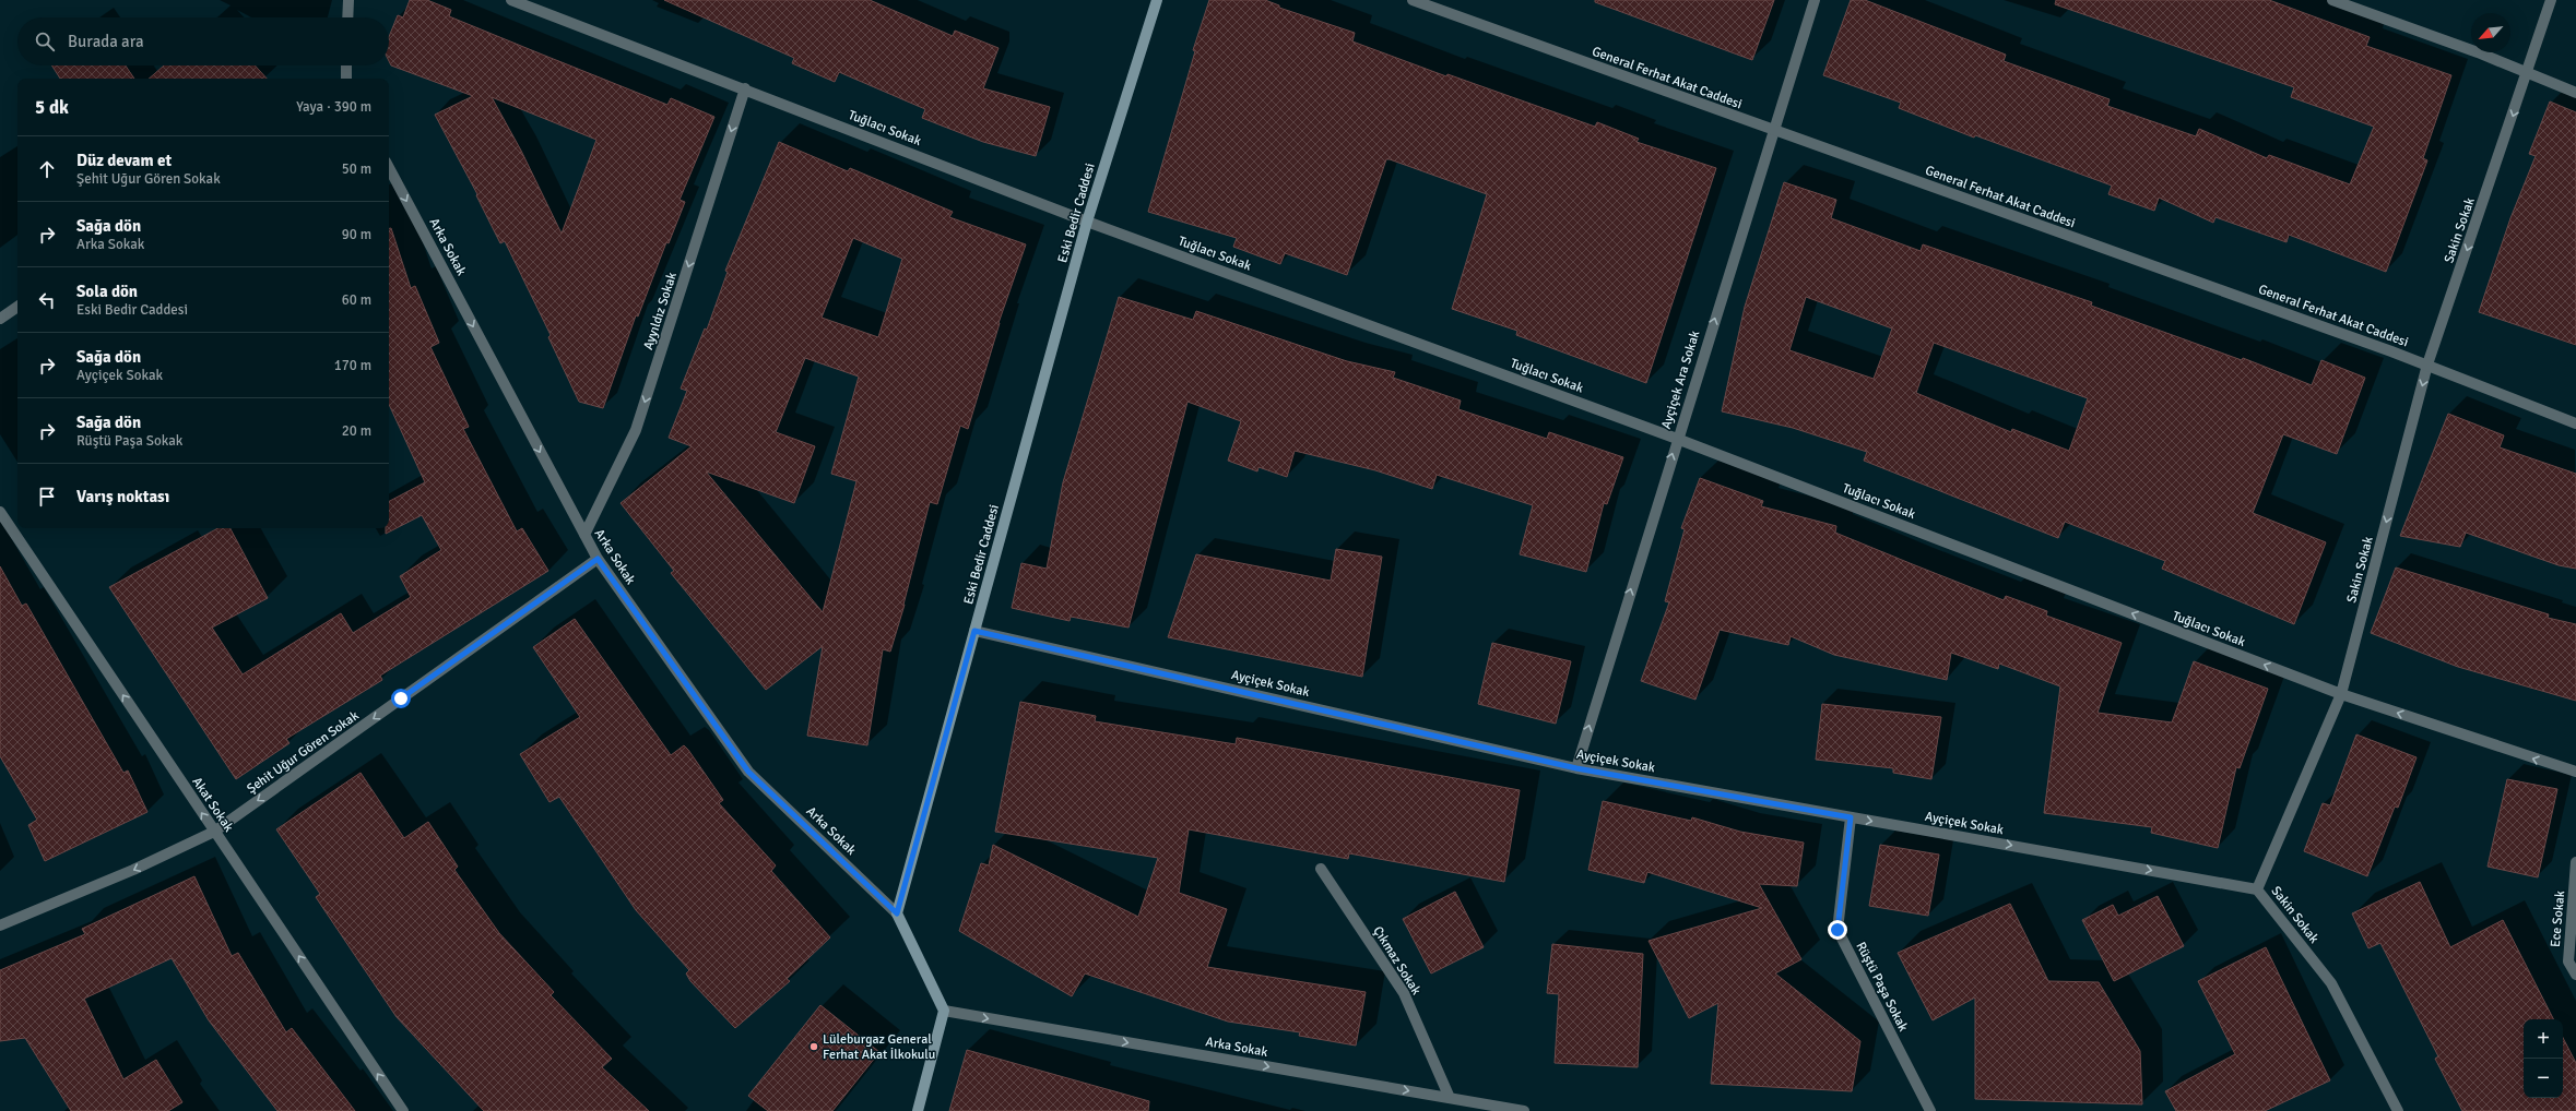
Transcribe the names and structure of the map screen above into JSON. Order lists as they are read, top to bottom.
{
  "streets": {
    "main road": ["Eski Bedir Caddesi"],
    "street": [
      "General Ferhat Akat Caddesi",
      "Tuğlacı Sokak",
      "Sakin Sokak",
      "Arka Sokak",
      "Ayyıldız Sokak",
      "Ayçiçek Ara Sokak",
      "Ayçiçek Sokak",
      "Şehit Uğur Gören Sokak",
      "Akat Sokak",
      "Ece Sokak",
      "Çıkmaz Sokak",
      "Rüştü Paşa Sokak"
    ]
  },
  "crossings": [
    ["General Ferhat Akat Caddesi", "Sakin Sokak"],
    ["General Ferhat Akat Caddesi", "Ayçiçek Ara Sokak"],
    ["Tuğlacı Sokak", "Eski Bedir Caddesi"],
    ["Tuğlacı Sokak", "Sakin Sokak"],
    ["Tuğlacı Sokak", "Ayyıldız Sokak"],
    ["Tuğlacı Sokak", "Ayçiçek Ara Sokak"],
    ["Eski Bedir Caddesi", "Arka Sokak"],
    ["Eski Bedir Caddesi", "Ayçiçek Sokak"],
    ["Sakin Sokak", "Ayçiçek Sokak"],
    ["Arka Sokak", "Ayyıldız Sokak"],
    ["Arka Sokak", "Şehit Uğur Gören Sokak"],
    ["Arka Sokak", "Çıkmaz Sokak"],
    ["Ayçiçek Ara Sokak", "Ayçiçek Sokak"],
    ["Ayçiçek Sokak", "Rüştü Paşa Sokak"],
    ["Şehit Uğur Gören Sokak", "Akat Sokak"]
  ],
  "one_way": [
    "Tuğlacı Sokak",
    "Sakin Sokak",
    "Arka Sokak",
    "Ayyıldız Sokak",
    "Ayçiçek Ara Sokak",
    "Şehit Uğur Gören Sokak",
    "Akat Sokak"
  ],
  "places": ["Lüleburgaz General Ferhat Akat İlkokulu"],
  "north": "bottom left",
  "page": {
    "search": "Burada ara",
    "heading": ["5 dk", "Yaya · 390 m"],
    "list": [
      ["Düz devam et", "Şehit Uğur Gören Sokak", "50 m"],
      ["Sağa dön", "Arka Sokak", "90 m"],
      ["Sola dön", "Eski Bedir Caddesi", "60 m"],
      ["Sağa dön", "Ayçiçek Sokak", "170 m"],
      ["Sağa dön", "Rüştü Paşa Sokak", "20 m"],
      "Varış noktası"
    ],
    "map_buttons": ["+", "−"]
  }
}
